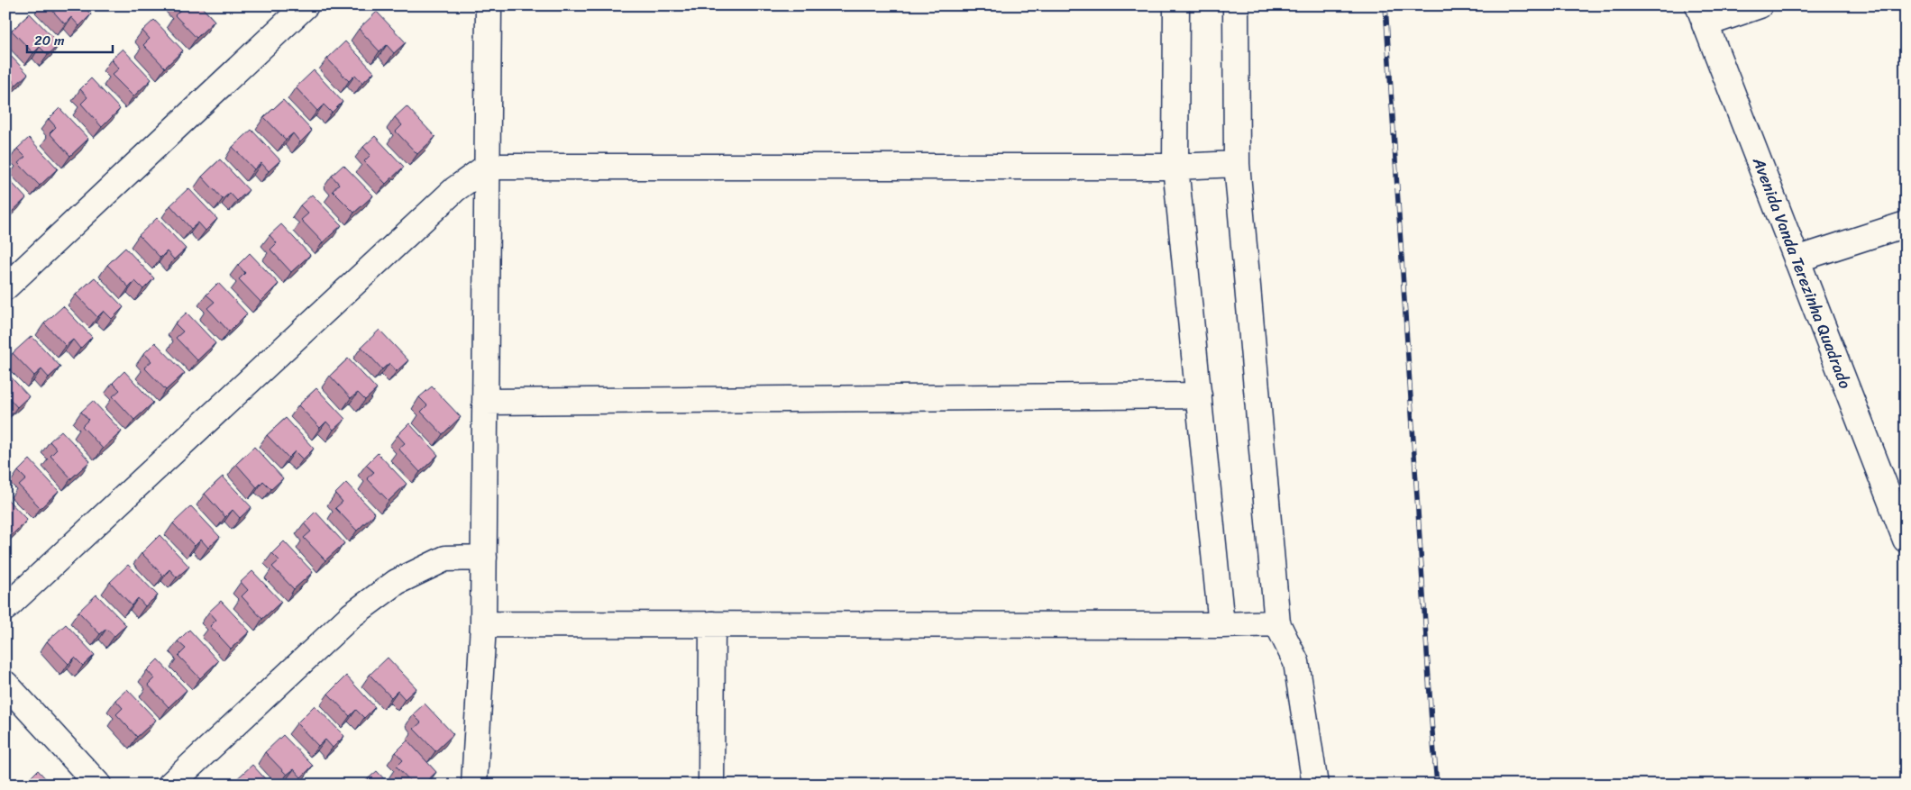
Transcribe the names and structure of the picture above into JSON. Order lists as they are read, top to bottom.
{
  "streets": {
    "street": ["Avenida Vanda Terezinha Quadrado"]
  },
  "scale_bar": "20 m"
}
